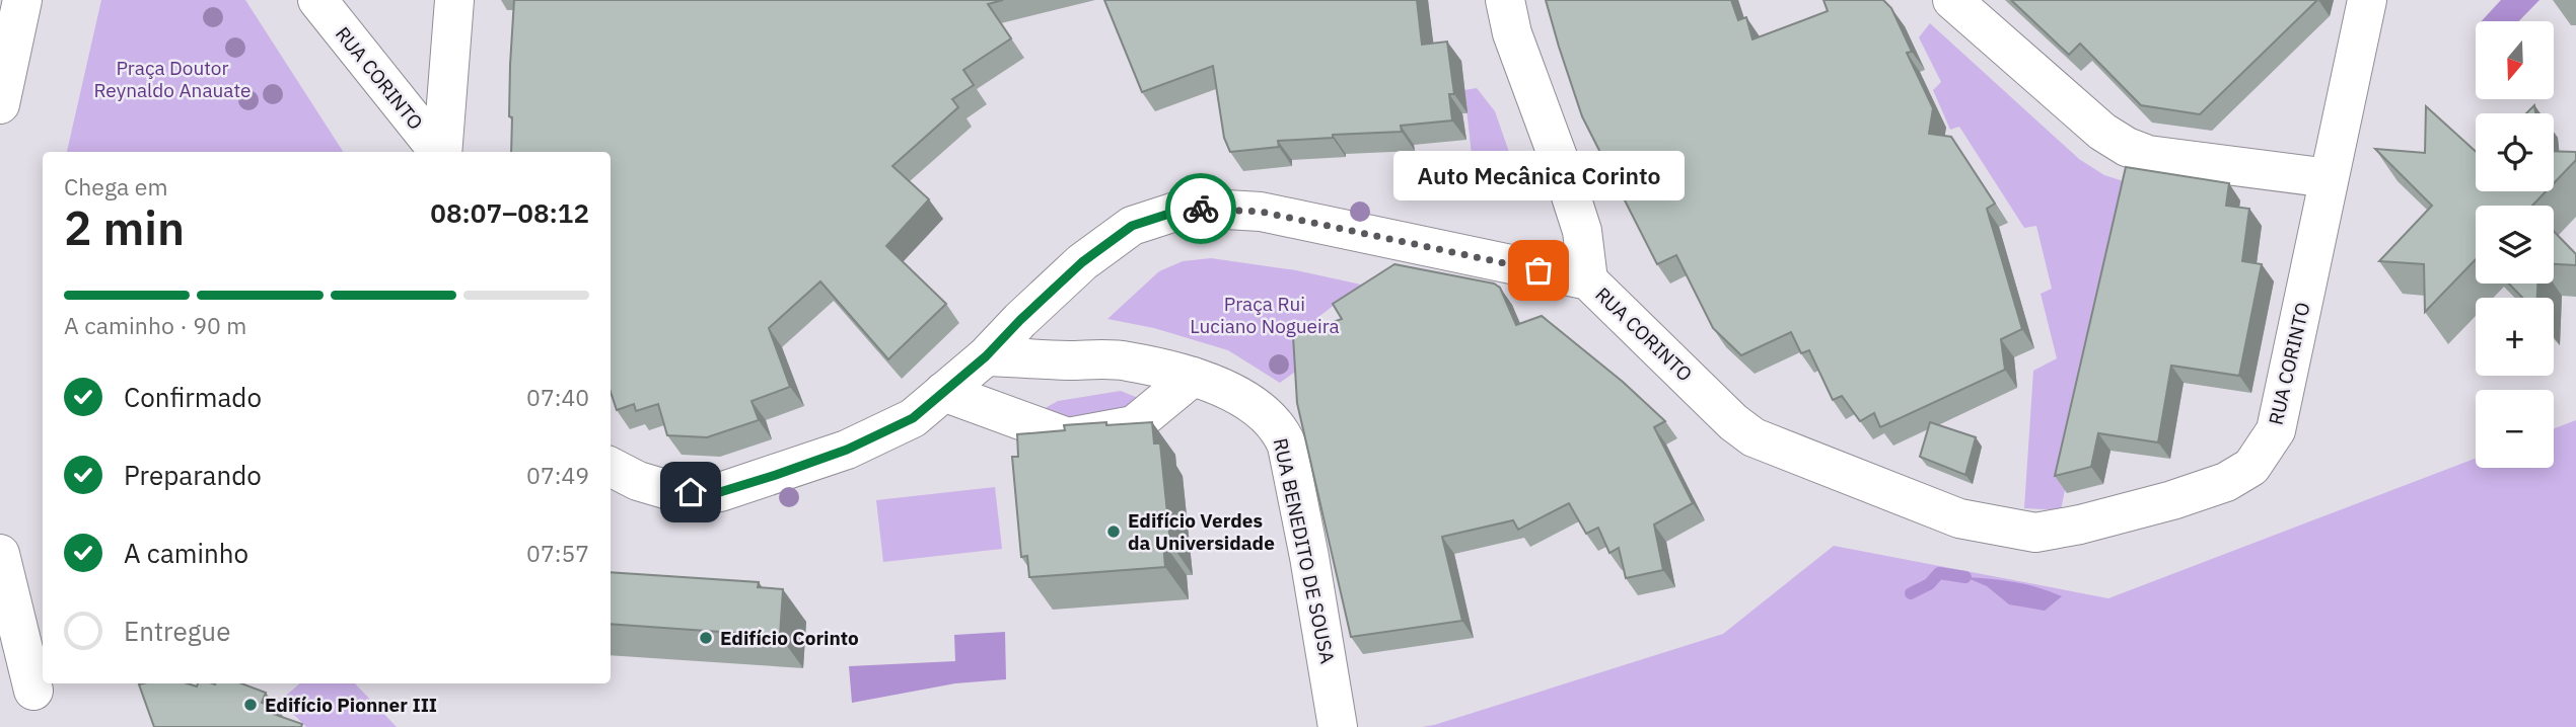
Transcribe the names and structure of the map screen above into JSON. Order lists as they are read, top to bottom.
{
  "streets": {
    "street": ["RUA CORINTO", "RUA BENEDITO DE SOUSA"]
  },
  "crossings": [
    ["RUA CORINTO", "RUA BENEDITO DE SOUSA"]
  ],
  "parks": ["Praça Doutor Reynaldo Anauate", "Praça Rui Luciano Nogueira"],
  "places": [
    "Auto Mecânica Corinto",
    "Edifício Verdes da Universidade",
    "Edifício Corinto",
    "Edifício Pionner III"
  ],
  "north": "bottom",
  "page": {
    "map_buttons": ["+", "−"],
    "bubble": "Auto Mecânica Corinto",
    "heading": ["2 min", "Chega em", "08:07–08:12"],
    "bar": "A caminho · 90 m",
    "list": [
      ["Confirmado", "07:40"],
      ["Preparando", "07:49"],
      ["A caminho", "07:57"],
      "Entregue"
    ]
  }
}
